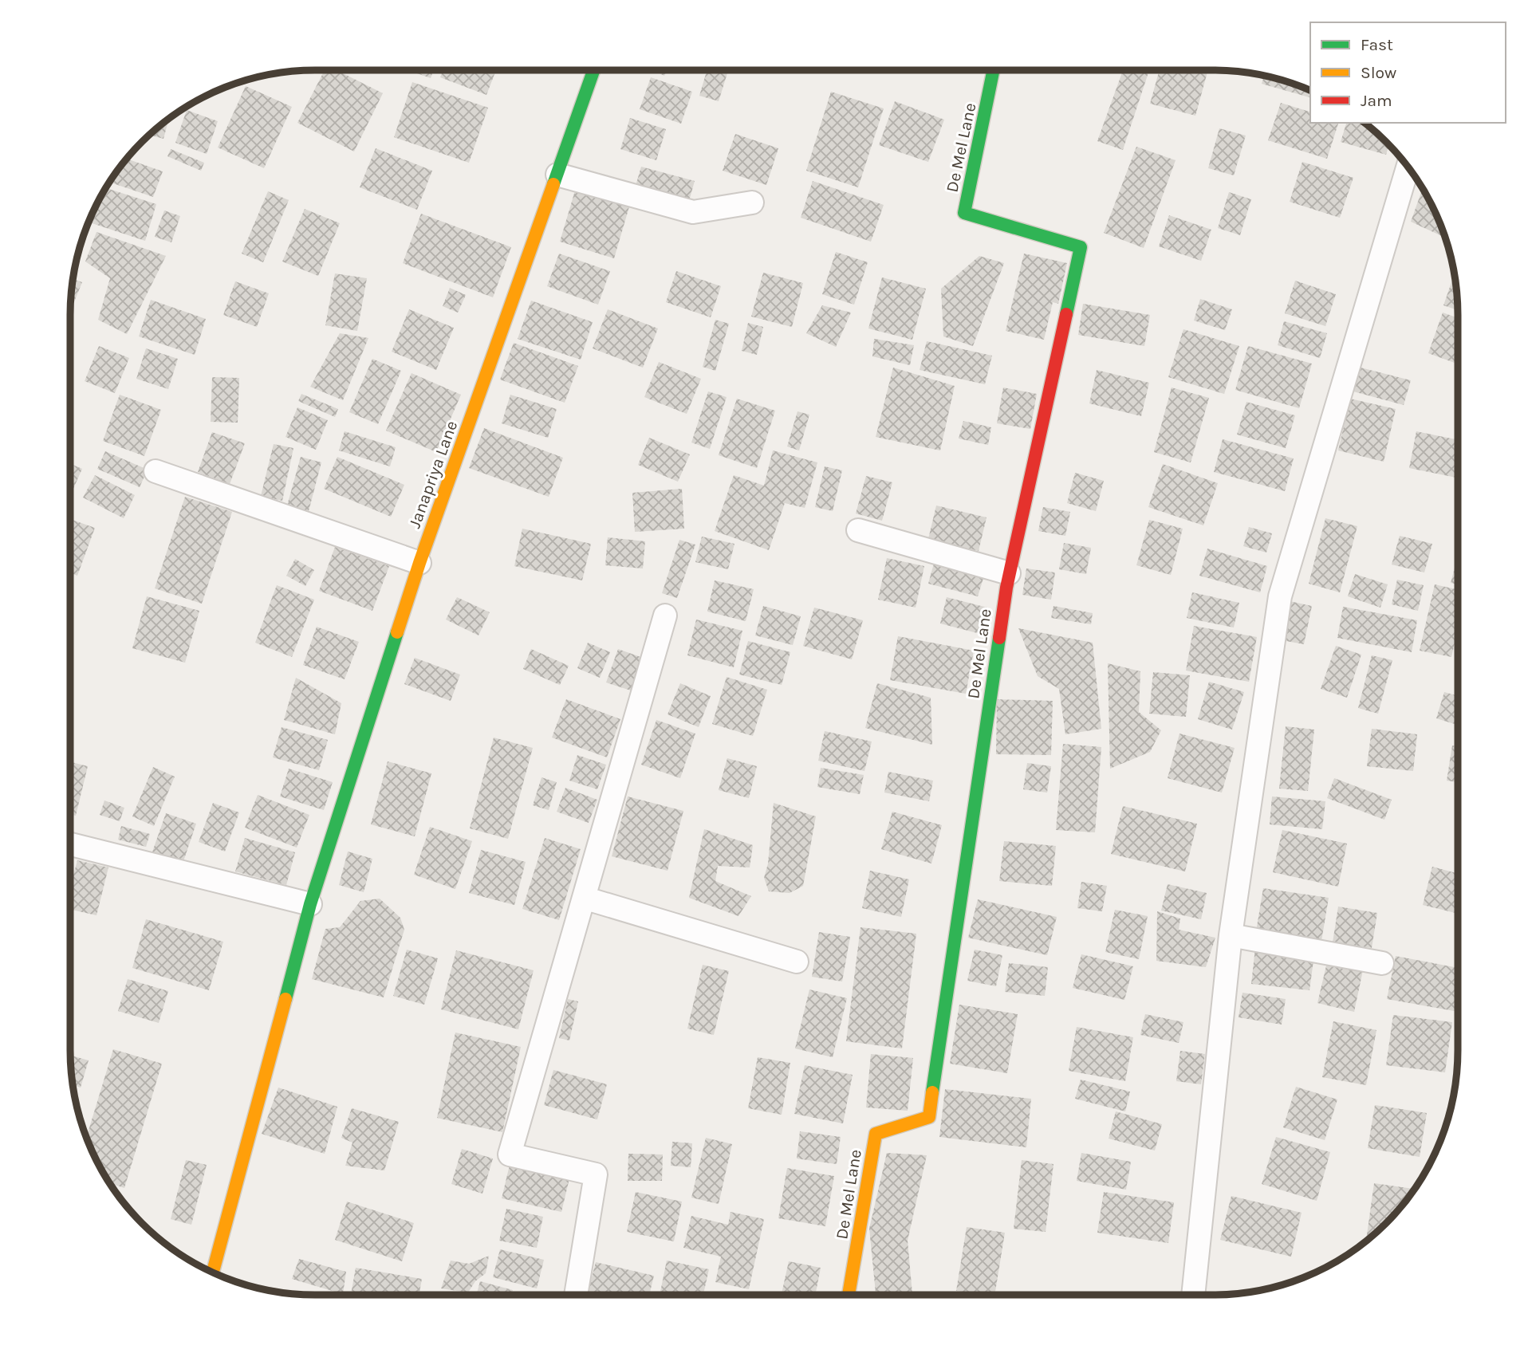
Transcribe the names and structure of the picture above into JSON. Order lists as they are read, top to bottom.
{
  "streets": {
    "street": ["De Mel Lane", "Janapriya Lane"]
  },
  "legend": ["Fast", "Slow", "Jam"]
}
